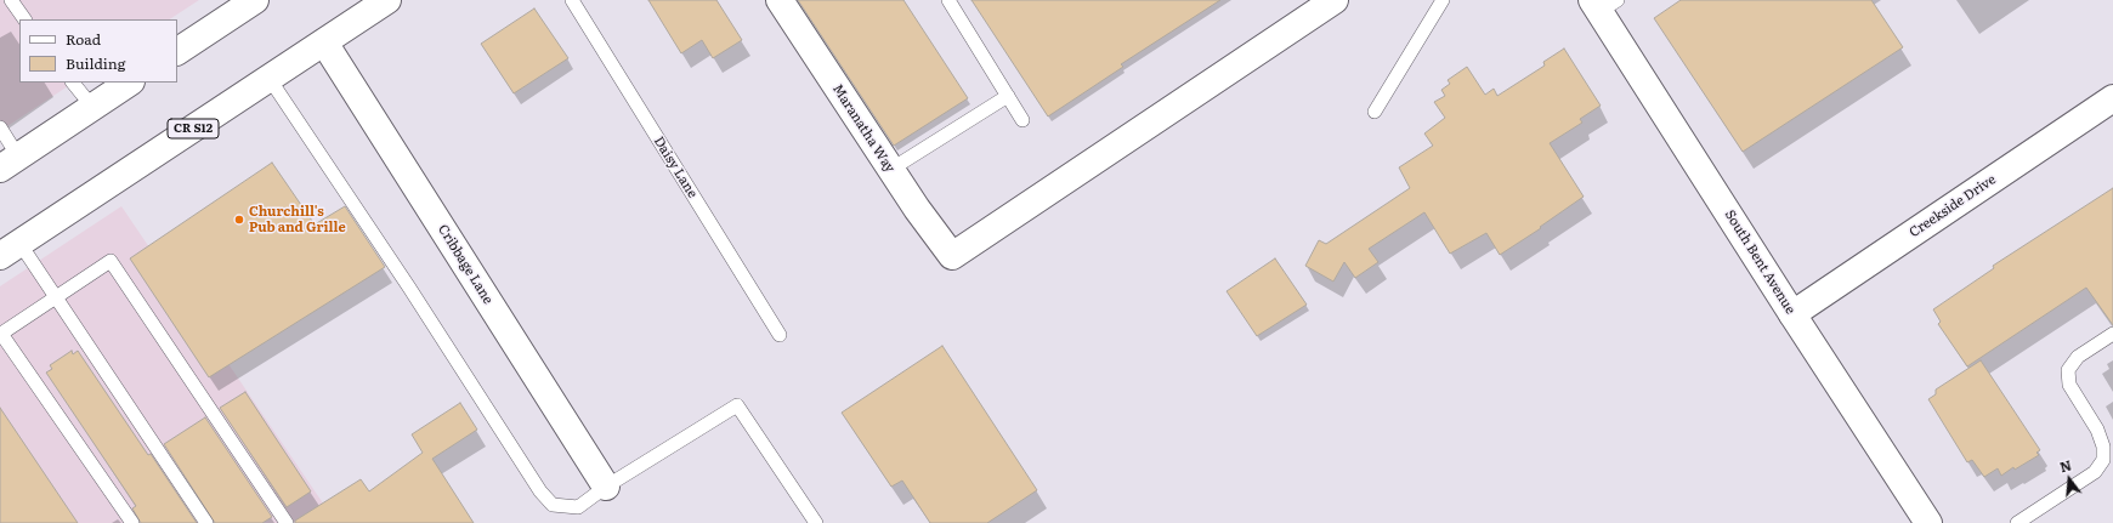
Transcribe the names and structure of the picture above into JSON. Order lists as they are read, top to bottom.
{
  "streets": {
    "street": [
      "CR S12",
      "Maranatha Way",
      "Creekside Drive",
      "South Bent Avenue",
      "Cribbage Lane"
    ],
    "lane": ["Daisy Lane"]
  },
  "crossings": [
    ["CR S12", "Cribbage Lane"],
    ["Creekside Drive", "South Bent Avenue"]
  ],
  "places": ["Churchill's Pub and Grille"],
  "legend": ["Road", "Building"],
  "north": "top"
}
